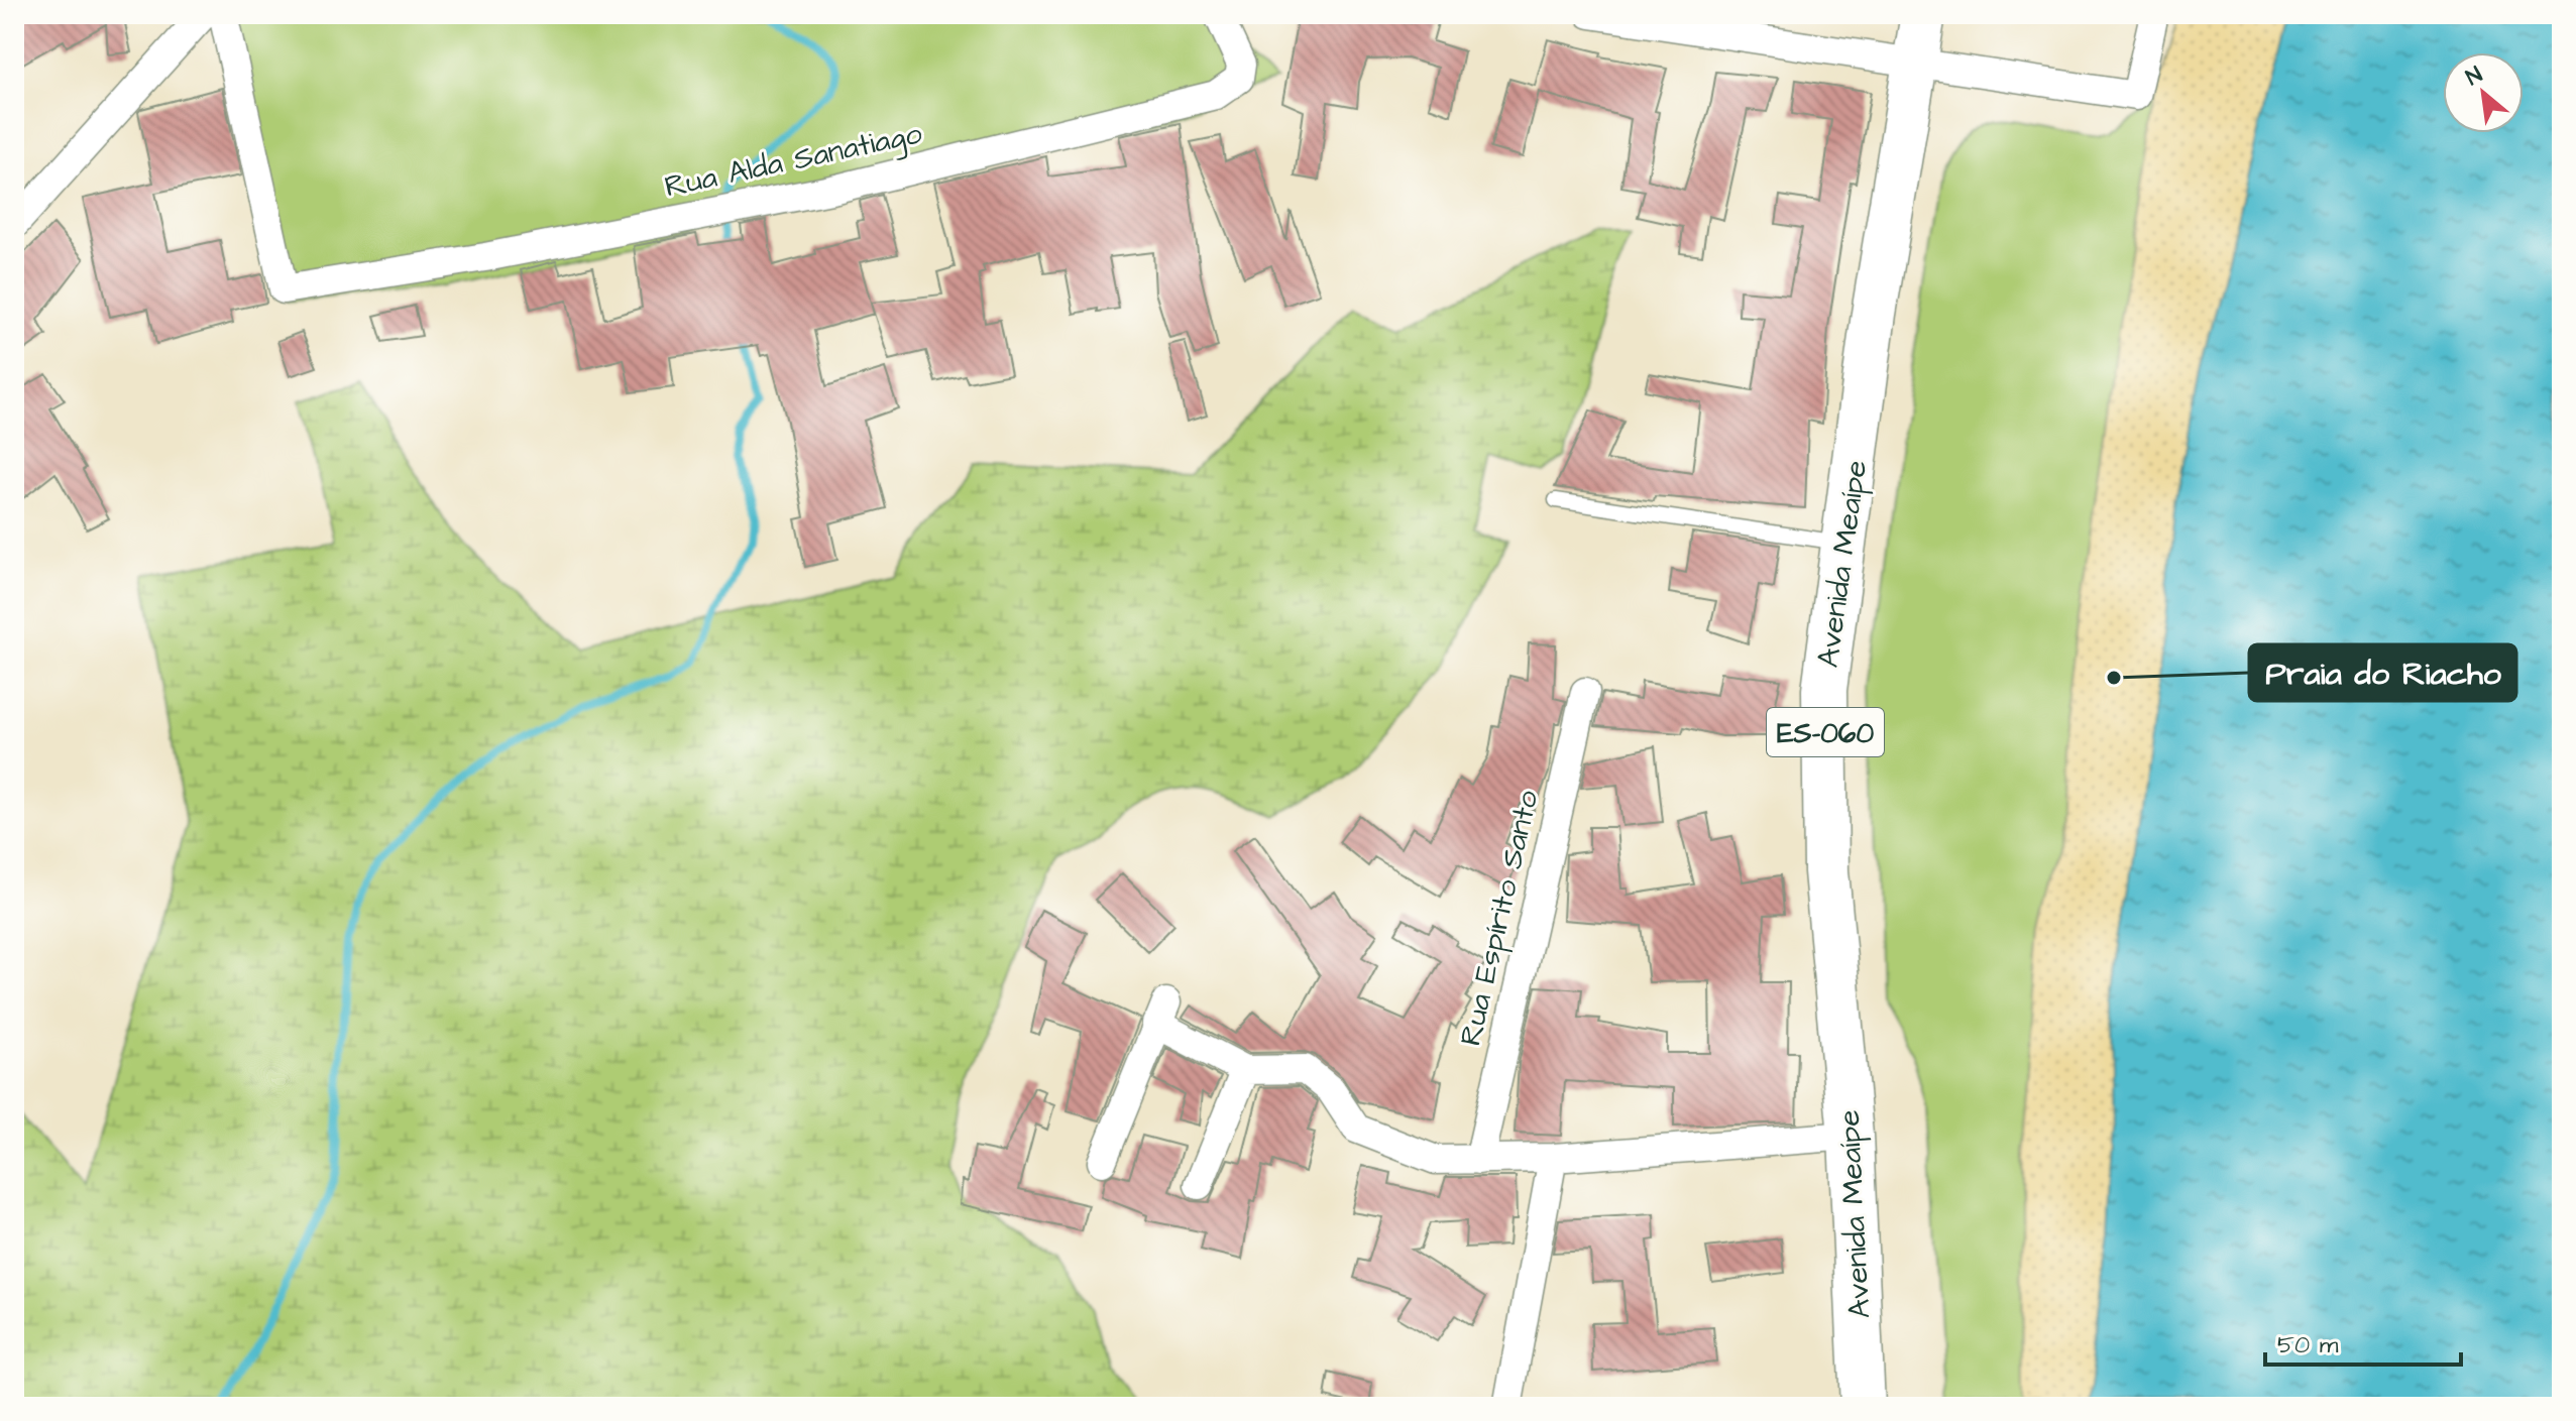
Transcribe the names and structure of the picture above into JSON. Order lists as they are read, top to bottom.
{
  "streets": {
    "main road": ["Avenida Meaípe", "ES-060"],
    "street": ["Rua Alda Sanatiago", "Rua Espírito Santo"]
  },
  "places": ["Praia do Riacho"],
  "scale_bar": "50 m",
  "north": "top left"
}
